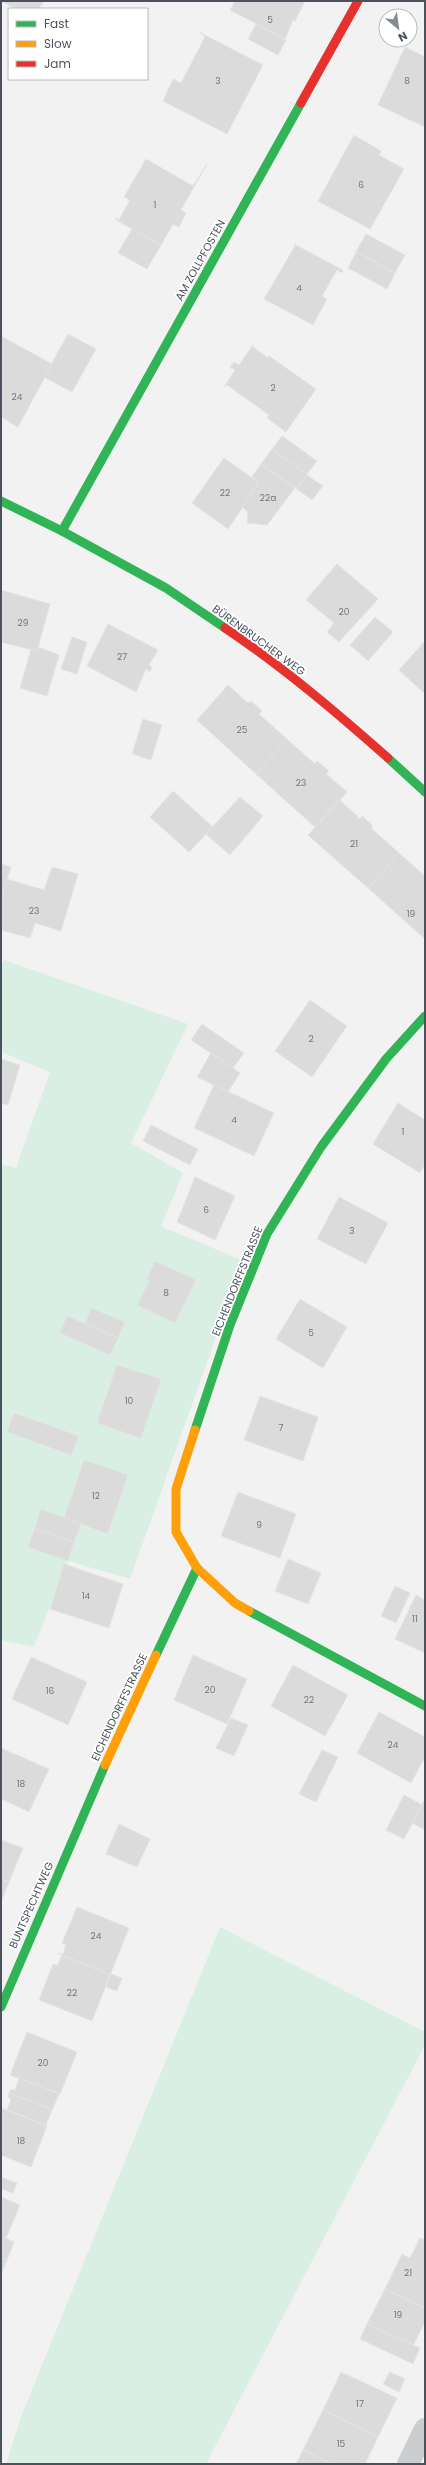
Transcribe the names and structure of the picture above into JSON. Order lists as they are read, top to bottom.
{
  "streets": {
    "street": [
      "AM ZOLLPFOSTEN",
      "BÜRENBRUCHER WEG",
      "EICHENDORFFSTRASSE",
      "BUNTSPECHTWEG"
    ]
  },
  "crossings": [
    ["AM ZOLLPFOSTEN", "BÜRENBRUCHER WEG"],
    ["EICHENDORFFSTRASSE", "BUNTSPECHTWEG"]
  ],
  "house_numbers": [
    "5",
    "3",
    "8",
    "6",
    "1",
    "4",
    "2",
    "24",
    "22",
    "22a",
    "20",
    "29",
    "27",
    "25",
    "23",
    "21",
    "23",
    "19",
    "2",
    "4",
    "1",
    "6",
    "3",
    "8",
    "5",
    "10",
    "7",
    "12",
    "9",
    "14",
    "11",
    "20",
    "16",
    "22",
    "24",
    "18",
    "24",
    "22",
    "20",
    "18",
    "21",
    "19",
    "17",
    "15"
  ],
  "legend": ["Fast", "Slow", "Jam"],
  "north": "bottom right"
}
